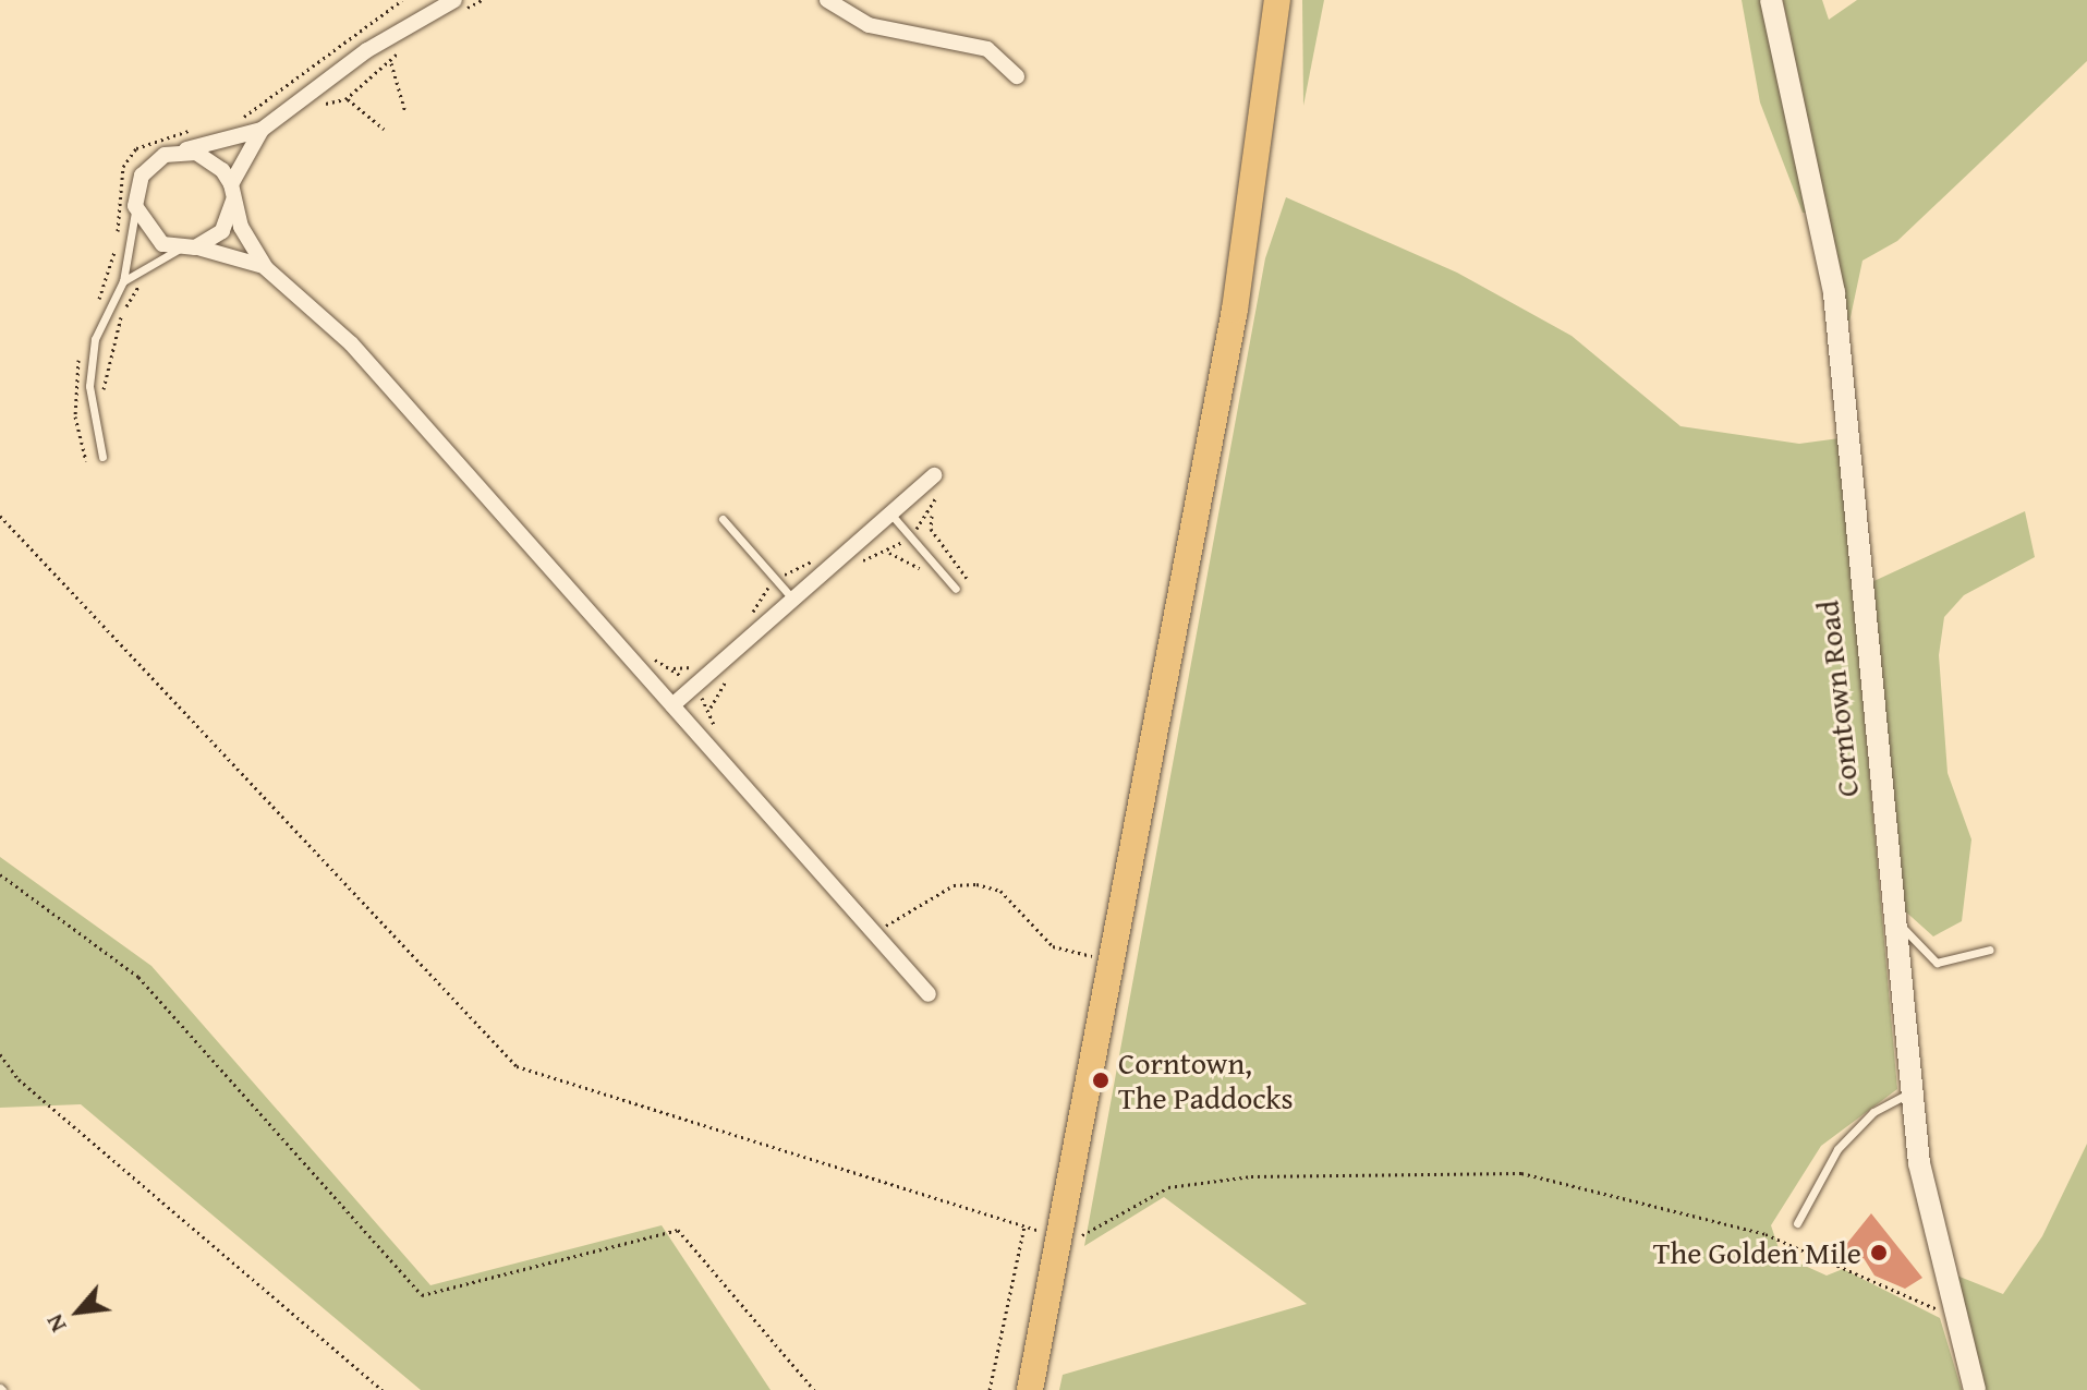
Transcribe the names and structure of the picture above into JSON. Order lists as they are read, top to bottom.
{
  "streets": {
    "main road": ["Corntown Road"]
  },
  "places": ["Corntown, The Paddocks", "The Golden Mile"],
  "north": "bottom left"
}
